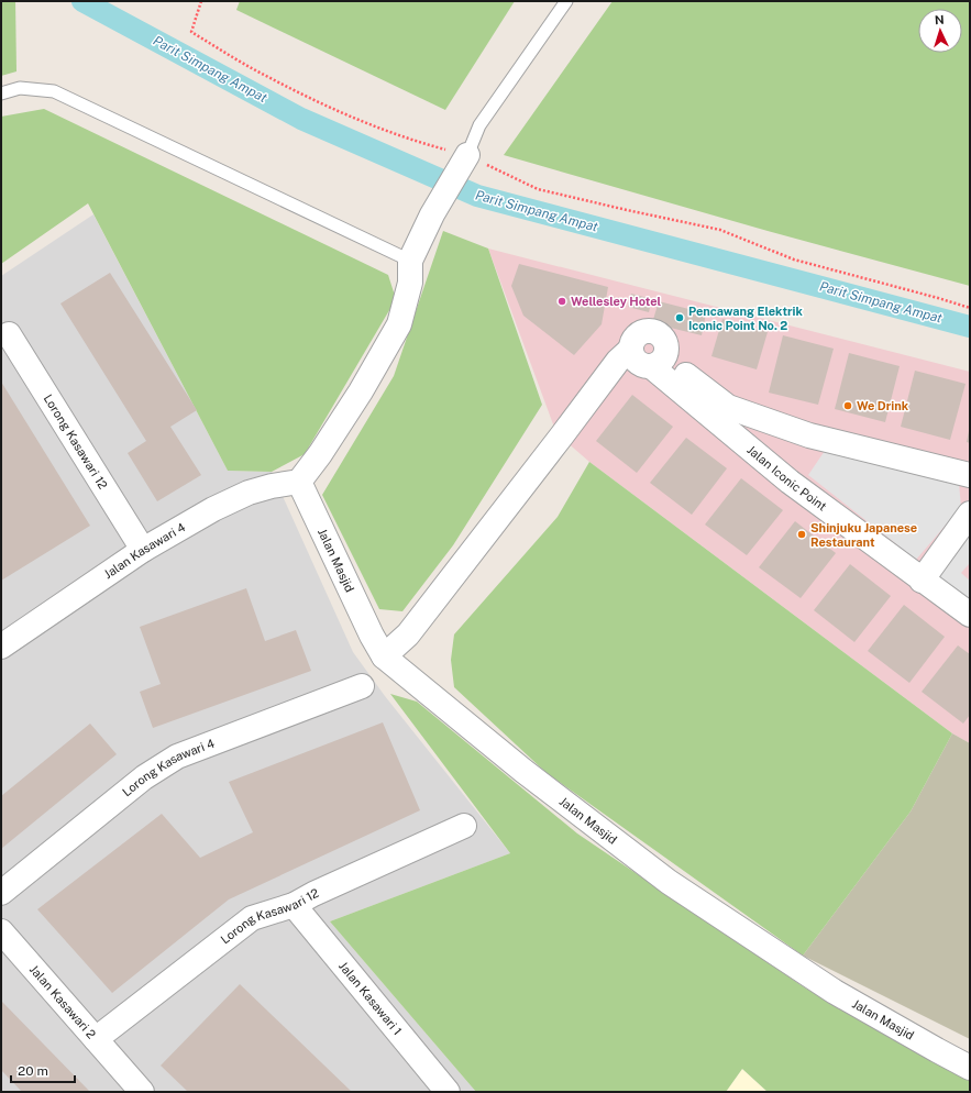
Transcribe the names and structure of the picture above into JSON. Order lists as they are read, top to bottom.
{
  "streets": {
    "street": [
      "Lorong Kasawari 12",
      "Jalan Iconic Point",
      "Jalan Kasawari 4",
      "Jalan Masjid",
      "Lorong Kasawari 4",
      "Jalan Kasawari 1",
      "Jalan Kasawari 2"
    ]
  },
  "crossings": [
    ["Lorong Kasawari 12", "Jalan Kasawari 4"],
    ["Lorong Kasawari 12", "Jalan Kasawari 1"],
    ["Lorong Kasawari 12", "Jalan Kasawari 2"],
    ["Jalan Kasawari 4", "Jalan Masjid"]
  ],
  "water": ["Parit Simpang Ampat"],
  "places": [
    "Wellesley Hotel",
    "Pencawang Elektrik Iconic Point No. 2",
    "We Drink",
    "Shinjuku Japanese Restaurant"
  ],
  "scale_bar": "20 m",
  "north": "top"
}
